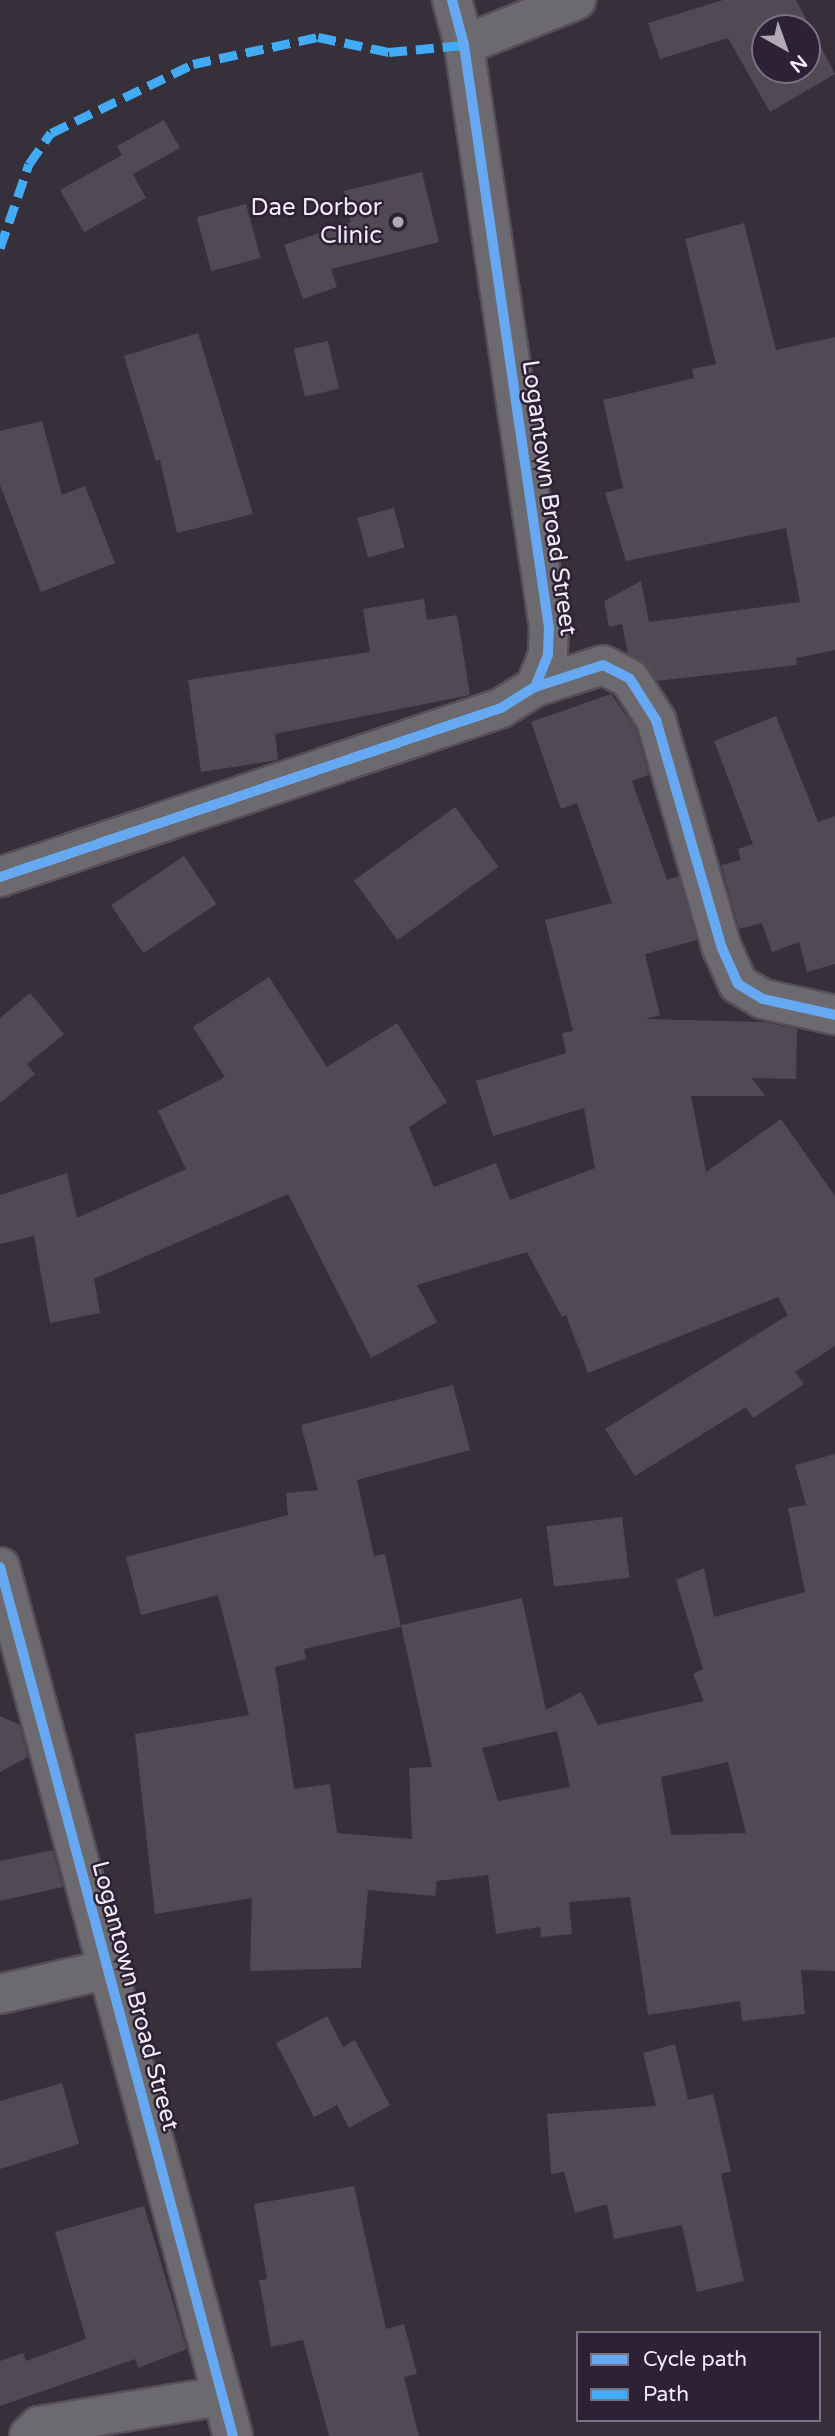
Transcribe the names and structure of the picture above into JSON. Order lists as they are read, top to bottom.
{
  "streets": {
    "street": ["Logantown Broad Street"]
  },
  "places": ["Dae Dorbor Clinic"],
  "legend": ["Cycle path", "Path"],
  "north": "bottom right"
}
